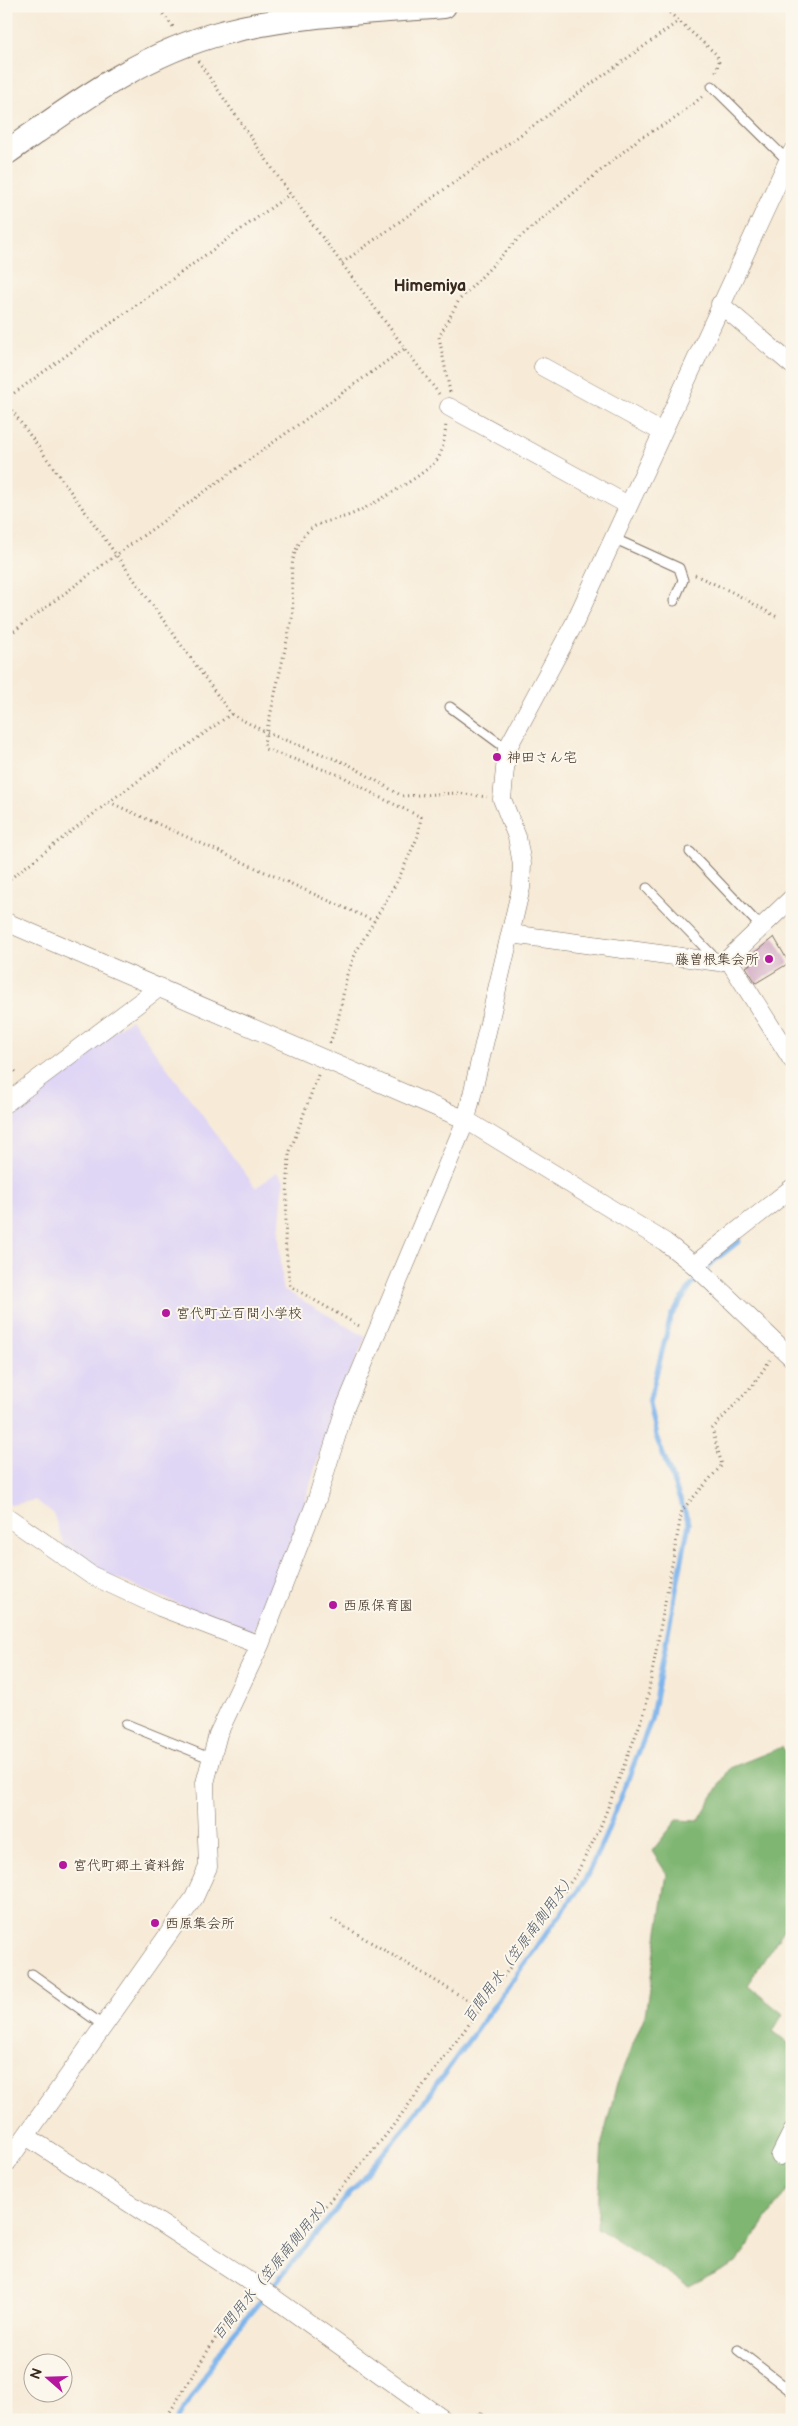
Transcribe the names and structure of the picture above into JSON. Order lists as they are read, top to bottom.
{
  "districts": ["Himemiya"],
  "water": ["百間用水（笠原南側用水）"],
  "places": [
    "神田さん宅",
    "藤曽根集会所",
    "宮代町立百間小学校",
    "西原保育園",
    "宮代町郷土資料館",
    "西原集会所"
  ],
  "north": "left"
}
